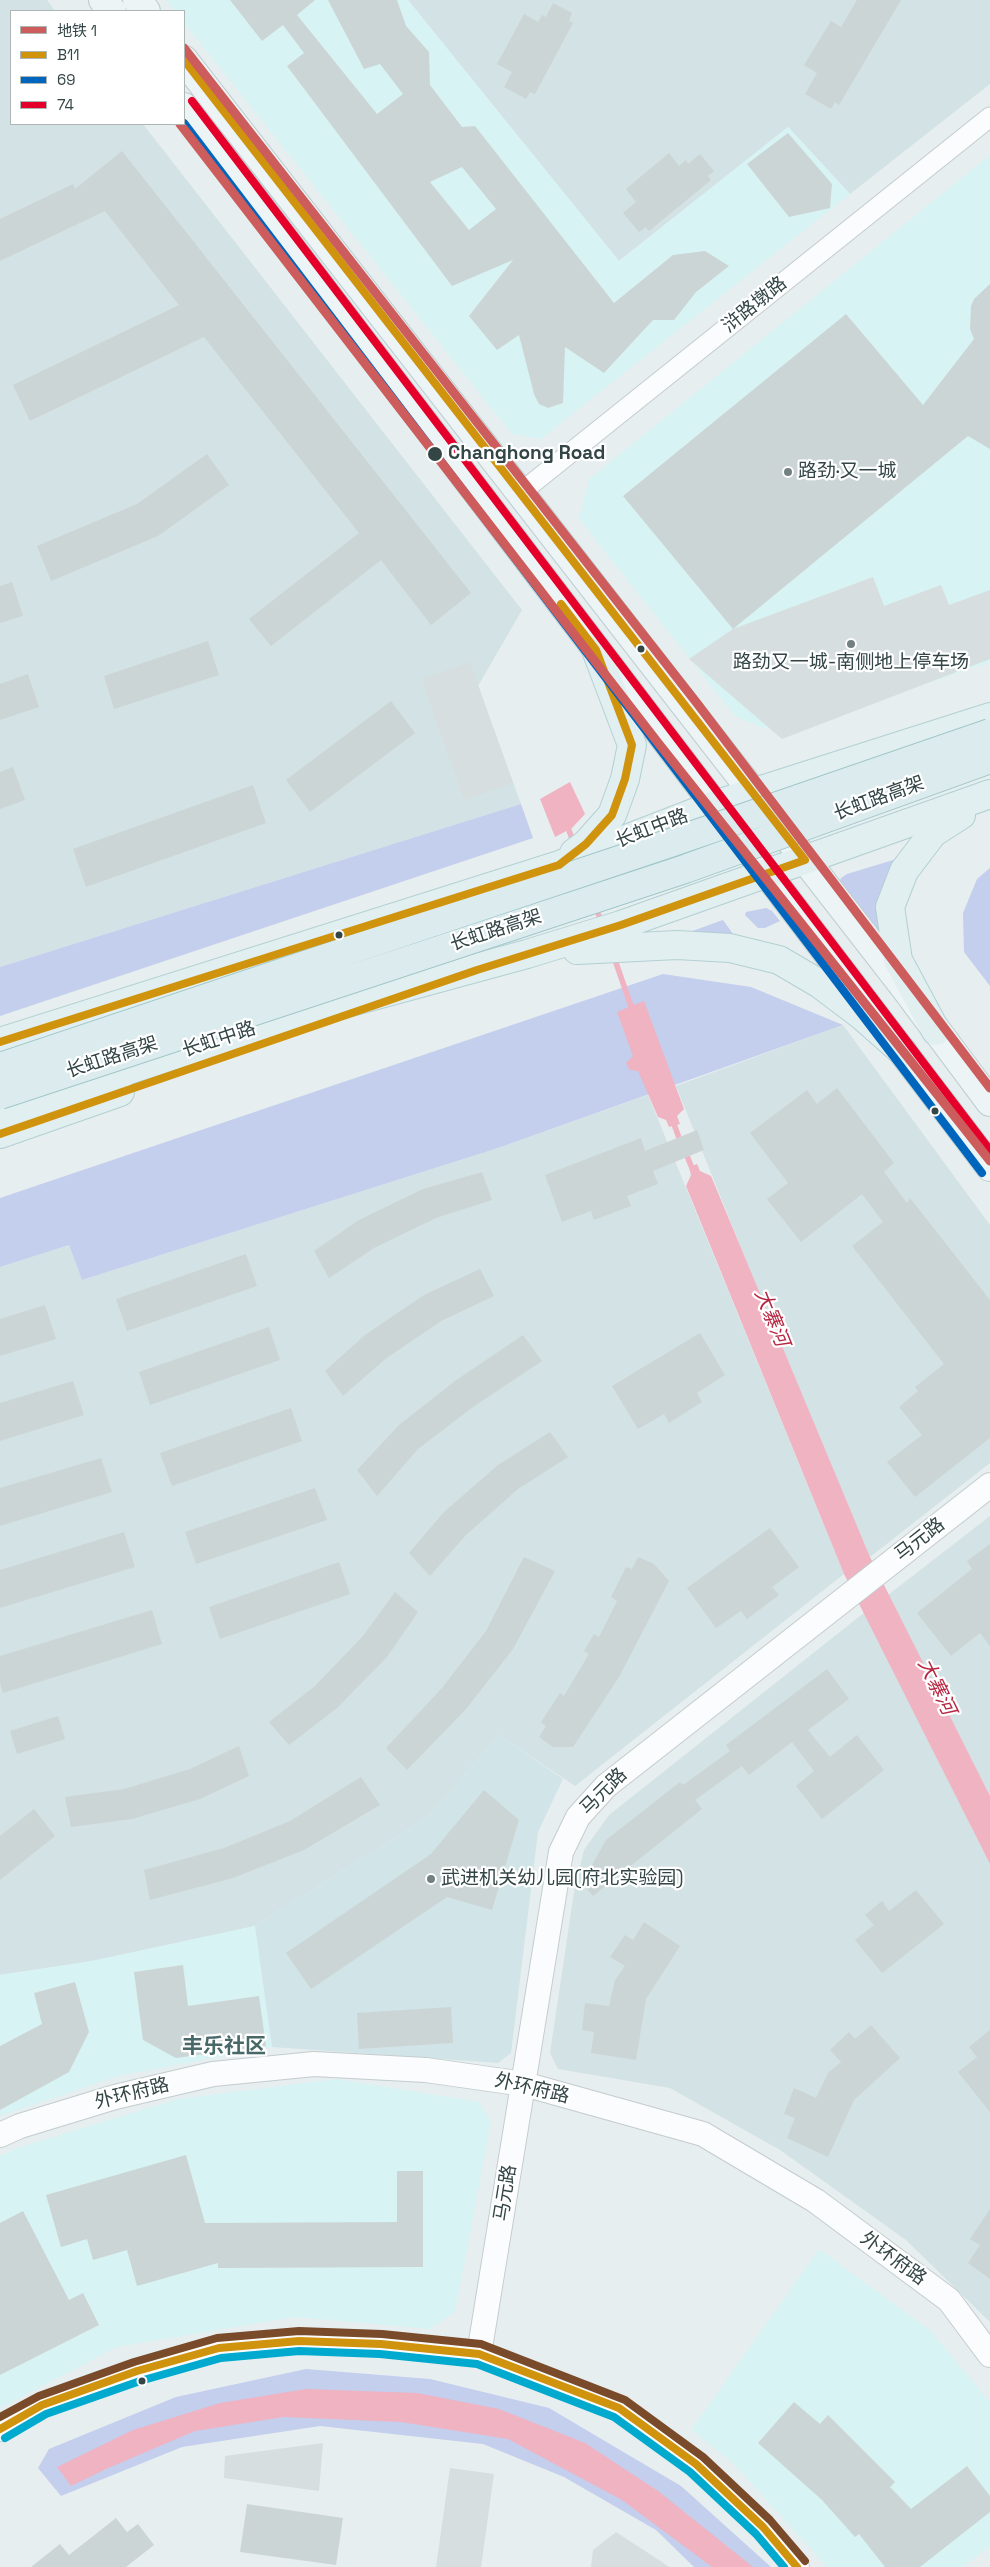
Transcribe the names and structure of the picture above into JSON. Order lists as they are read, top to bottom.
{
  "streets": {
    "highway": ["长虹路高架"],
    "main road": ["长虹中路"],
    "street": ["浒路墩路", "马元路", "外环府路"]
  },
  "crossings": [
    ["马元路", "外环府路"]
  ],
  "districts": ["丰乐社区"],
  "water": ["大寨河"],
  "places": [
    "Changhong Road",
    "路劲·又一城",
    "路劲又一城-南侧地上停车场",
    "武进机关幼儿园(府北实验园)"
  ],
  "lines": [
    "metro line 1",
    "transit line B11",
    "transit line 74",
    "transit line 69"
  ],
  "legend": [
    "地铁 1",
    "B11",
    "69",
    "74"
  ]
}
